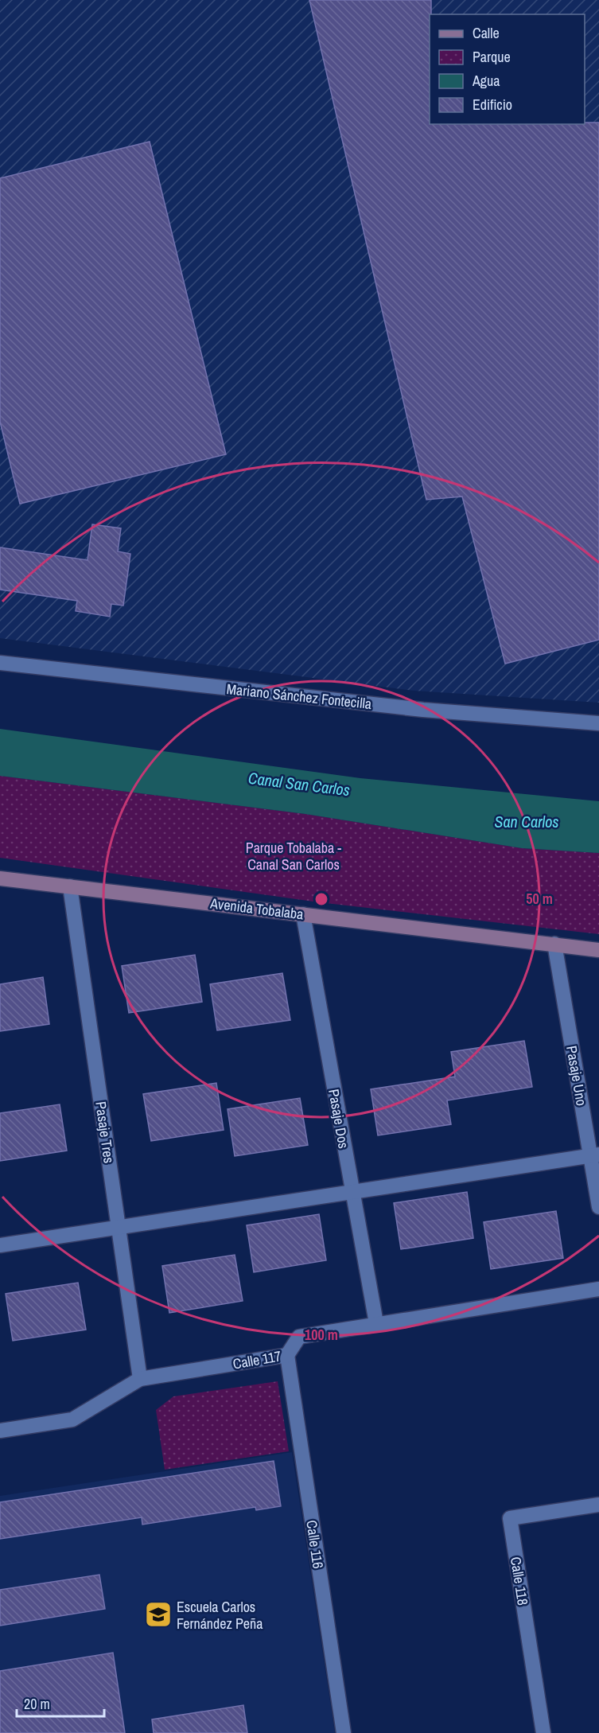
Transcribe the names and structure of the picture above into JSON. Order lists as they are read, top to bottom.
{
  "streets": {
    "main road": ["Avenida Tobalaba"],
    "street": [
      "Mariano Sánchez Fontecilla",
      "Pasaje Uno",
      "Pasaje Dos",
      "Pasaje Tres",
      "Calle 117",
      "Calle 116",
      "Calle 118"
    ]
  },
  "crossings": [
    ["Avenida Tobalaba", "Pasaje Uno"],
    ["Avenida Tobalaba", "Pasaje Dos"],
    ["Avenida Tobalaba", "Pasaje Tres"],
    ["Pasaje Dos", "Calle 117"],
    ["Pasaje Tres", "Calle 117"],
    ["Calle 117", "Calle 116"]
  ],
  "water": ["Canal San Carlos", "San Carlos"],
  "parks": ["Parque Tobalaba - Canal San Carlos"],
  "places": {
    "school or university": ["Escuela Carlos Fernández Peña"]
  },
  "legend": [
    "Calle",
    "Parque",
    "Agua",
    "Edificio"
  ],
  "scale_bar": "20 m",
  "rings": ["50 m", "100 m"]
}
